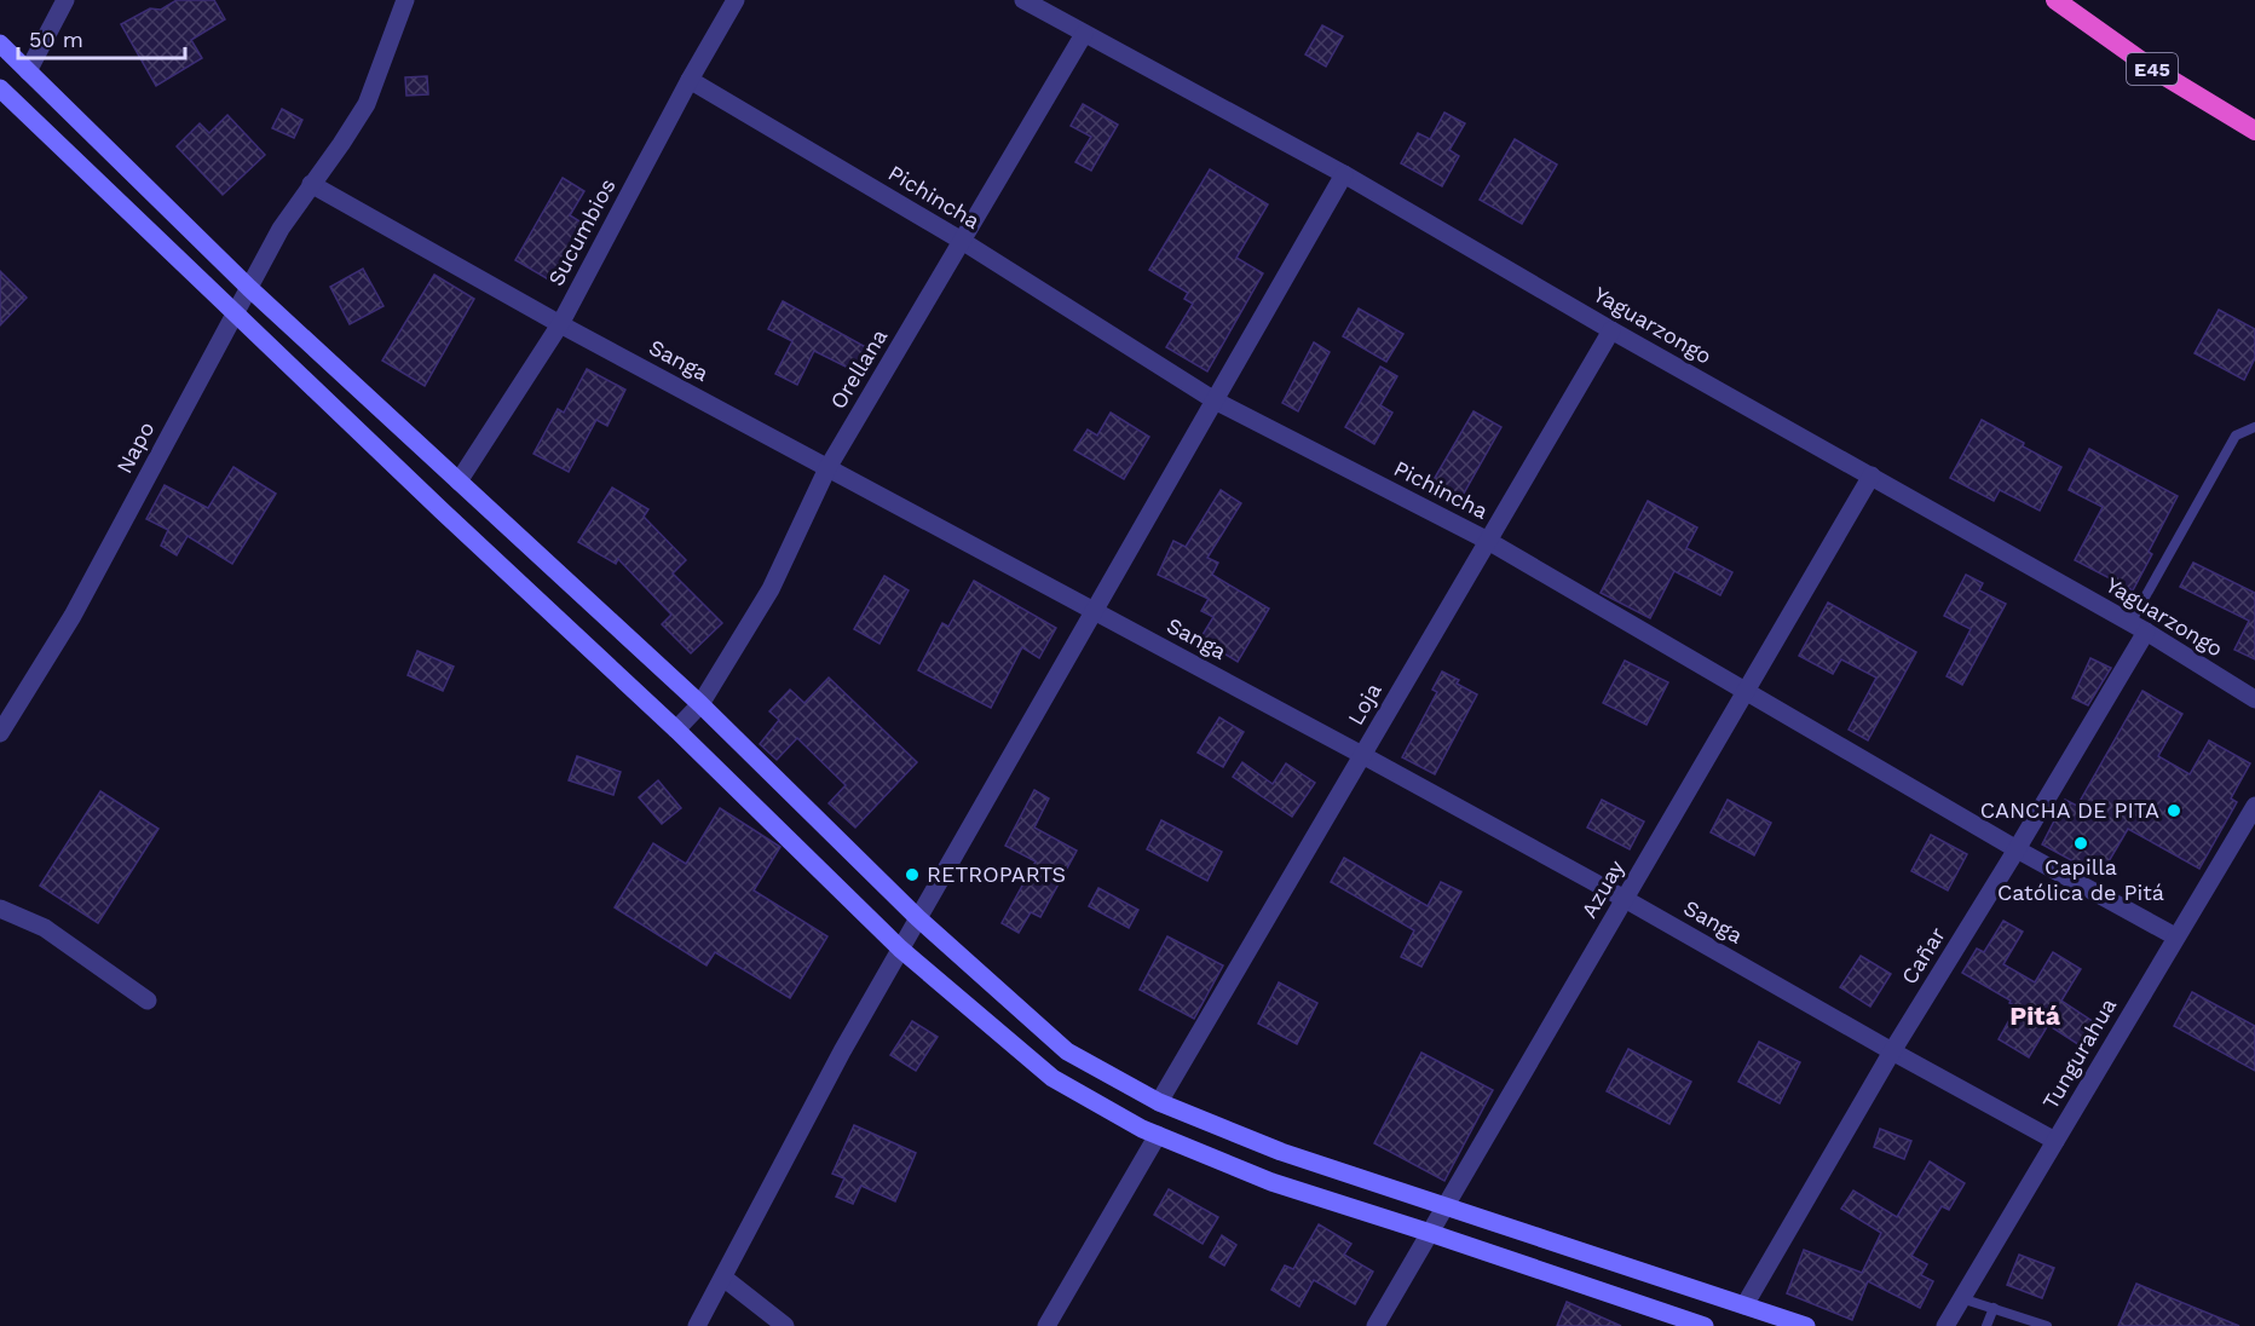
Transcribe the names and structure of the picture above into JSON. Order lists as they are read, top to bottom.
{
  "streets": {
    "highway": ["E45"],
    "street": [
      "Pichincha",
      "Sucumbios",
      "Yaguarzongo",
      "Sanga",
      "Orellana",
      "Napo",
      "Loja",
      "Azuay",
      "Cañar",
      "Tungurahua"
    ]
  },
  "crossings": [
    ["Pichincha", "Sucumbios"],
    ["Pichincha", "Orellana"],
    ["Pichincha", "Loja"],
    ["Pichincha", "Azuay"],
    ["Pichincha", "Cañar"],
    ["Pichincha", "Tungurahua"],
    ["Sucumbios", "Sanga"],
    ["Yaguarzongo", "Orellana"],
    ["Yaguarzongo", "Loja"],
    ["Yaguarzongo", "Azuay"],
    ["Yaguarzongo", "Cañar"],
    ["Sanga", "Orellana"],
    ["Sanga", "Napo"],
    ["Sanga", "Loja"],
    ["Sanga", "Azuay"],
    ["Sanga", "Cañar"],
    ["Sanga", "Tungurahua"]
  ],
  "districts": ["Pitá"],
  "places": ["CANCHA DE PITA", "Capilla Católica de Pitá", "RETROPARTS"],
  "scale_bar": "50 m"
}
